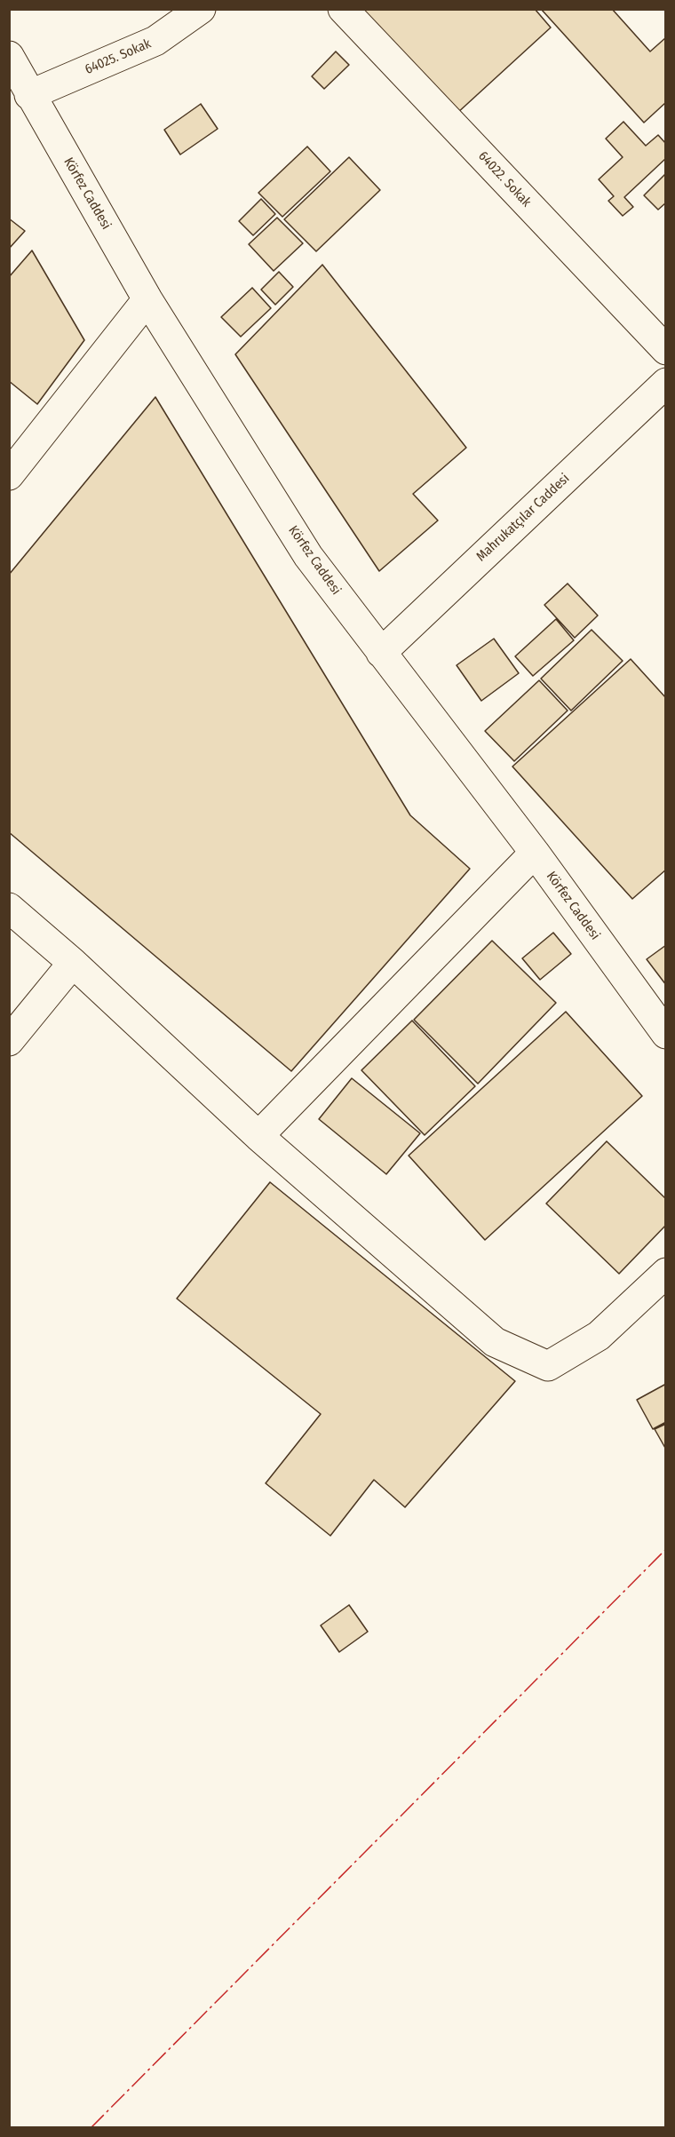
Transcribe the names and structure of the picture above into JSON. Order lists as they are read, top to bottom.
{
  "streets": {
    "street": [
      "64025. Sokak",
      "64022. Sokak",
      "Körfez Caddesi",
      "Mahrukatçılar Caddesi"
    ]
  },
  "crossings": [
    ["64025. Sokak", "Körfez Caddesi"],
    ["Körfez Caddesi", "Mahrukatçılar Caddesi"]
  ]
}
